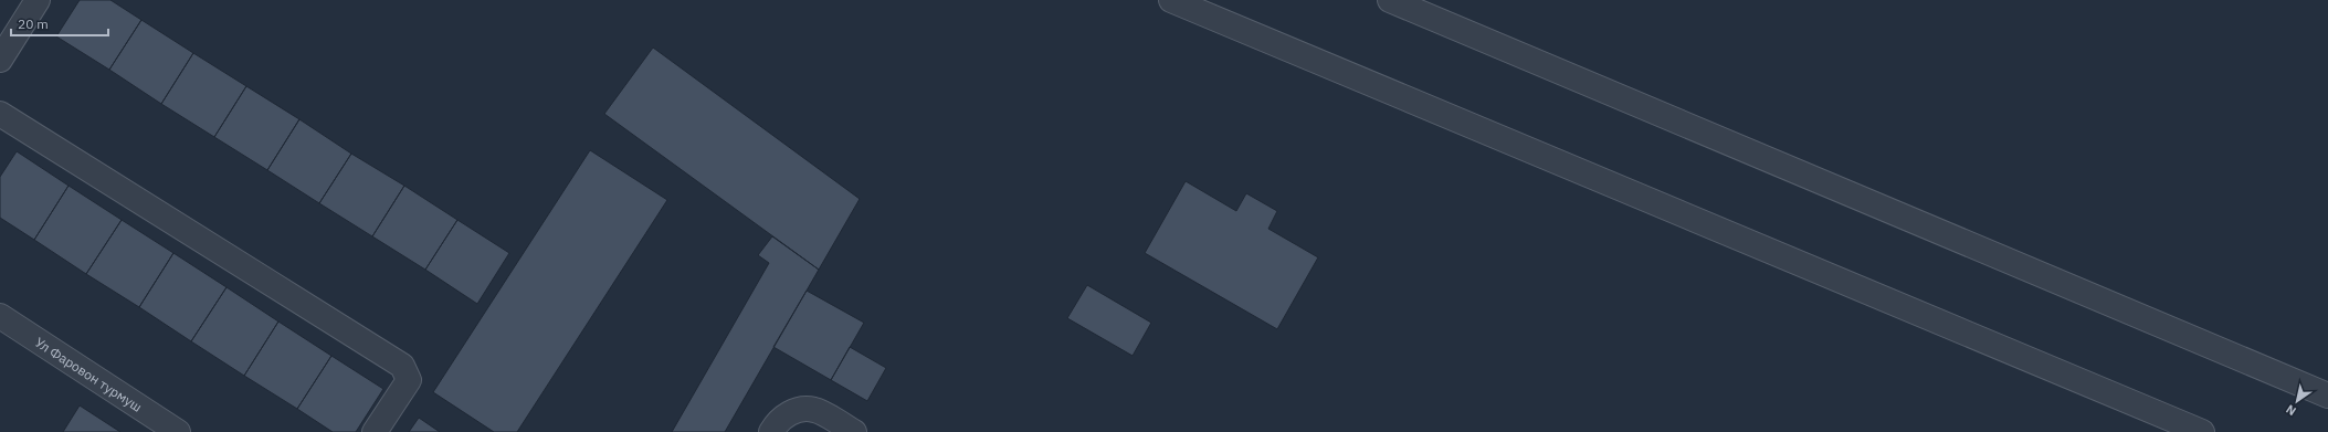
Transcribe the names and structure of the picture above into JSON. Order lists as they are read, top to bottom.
{
  "streets": {
    "street": ["Ул Фаровон турмуш"]
  },
  "scale_bar": "20 m",
  "north": "bottom left"
}
